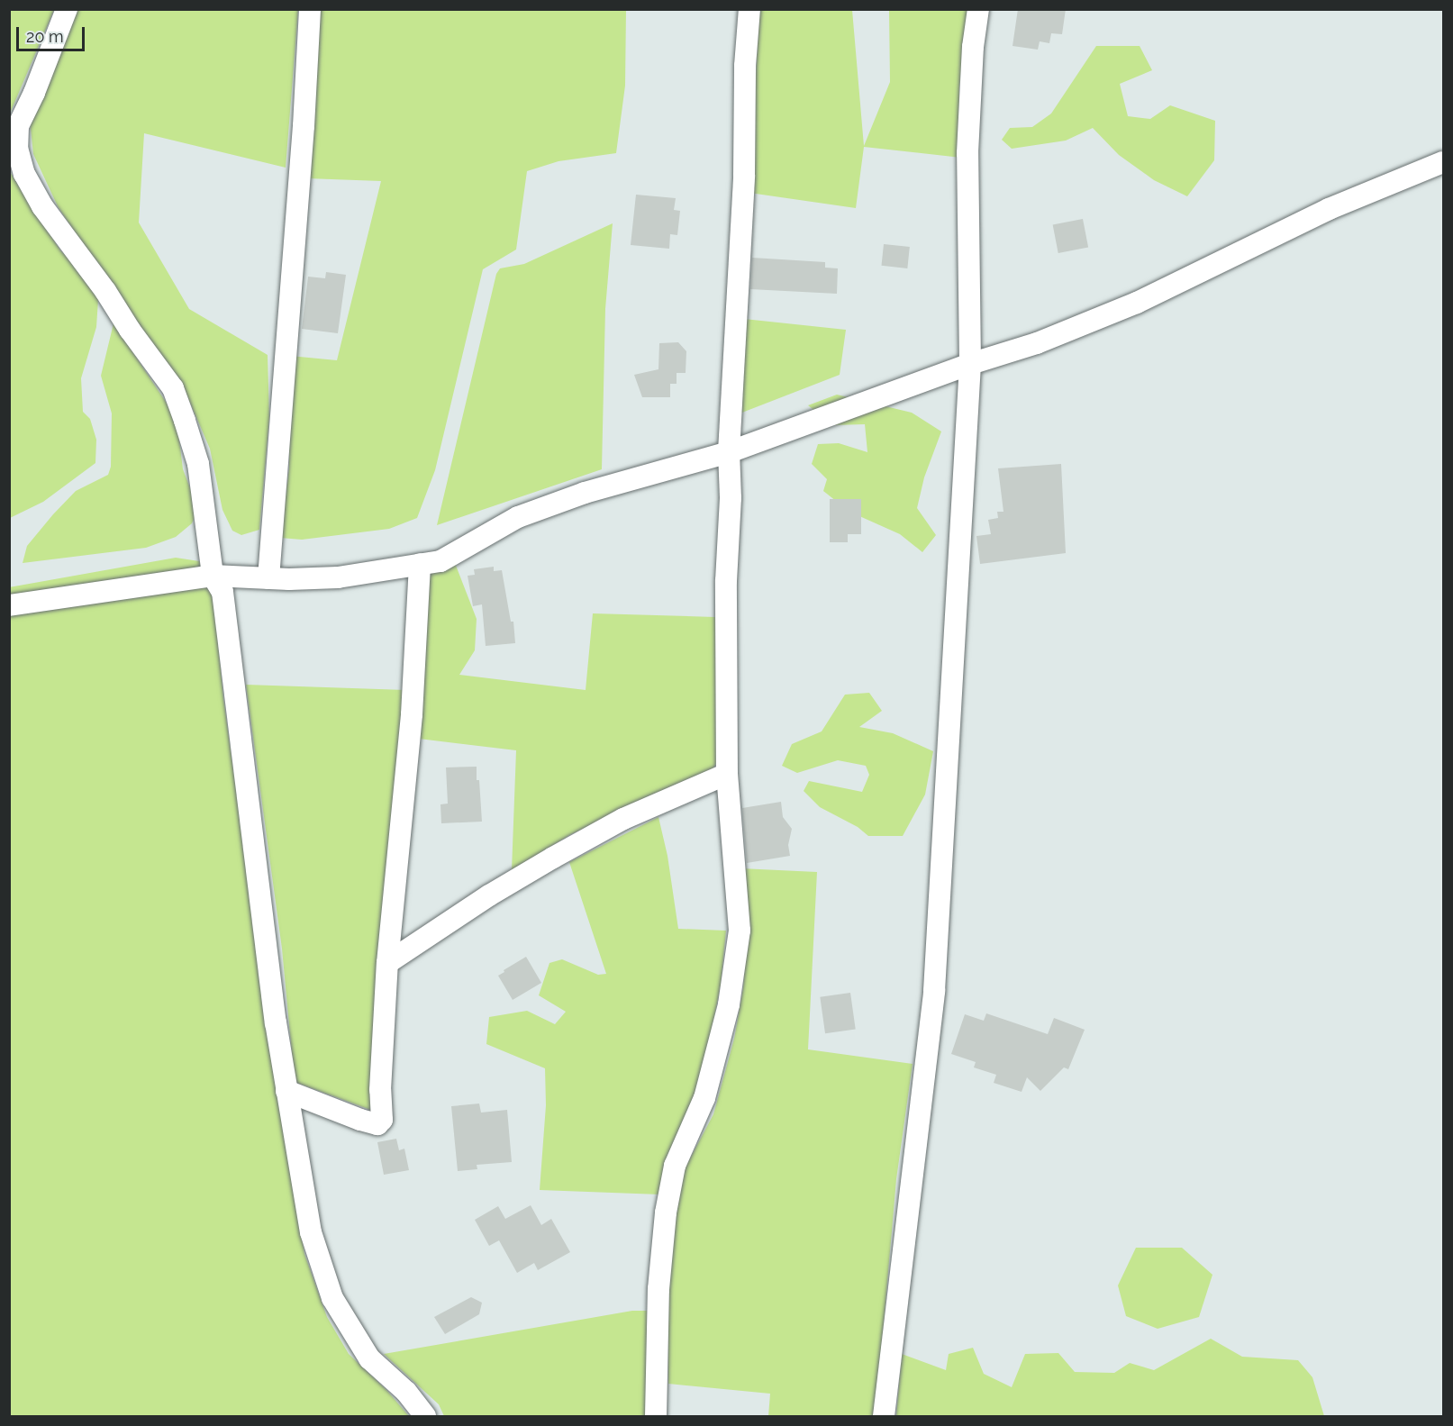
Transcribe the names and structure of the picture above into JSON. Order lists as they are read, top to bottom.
{
  "scale_bar": "20 m"
}
